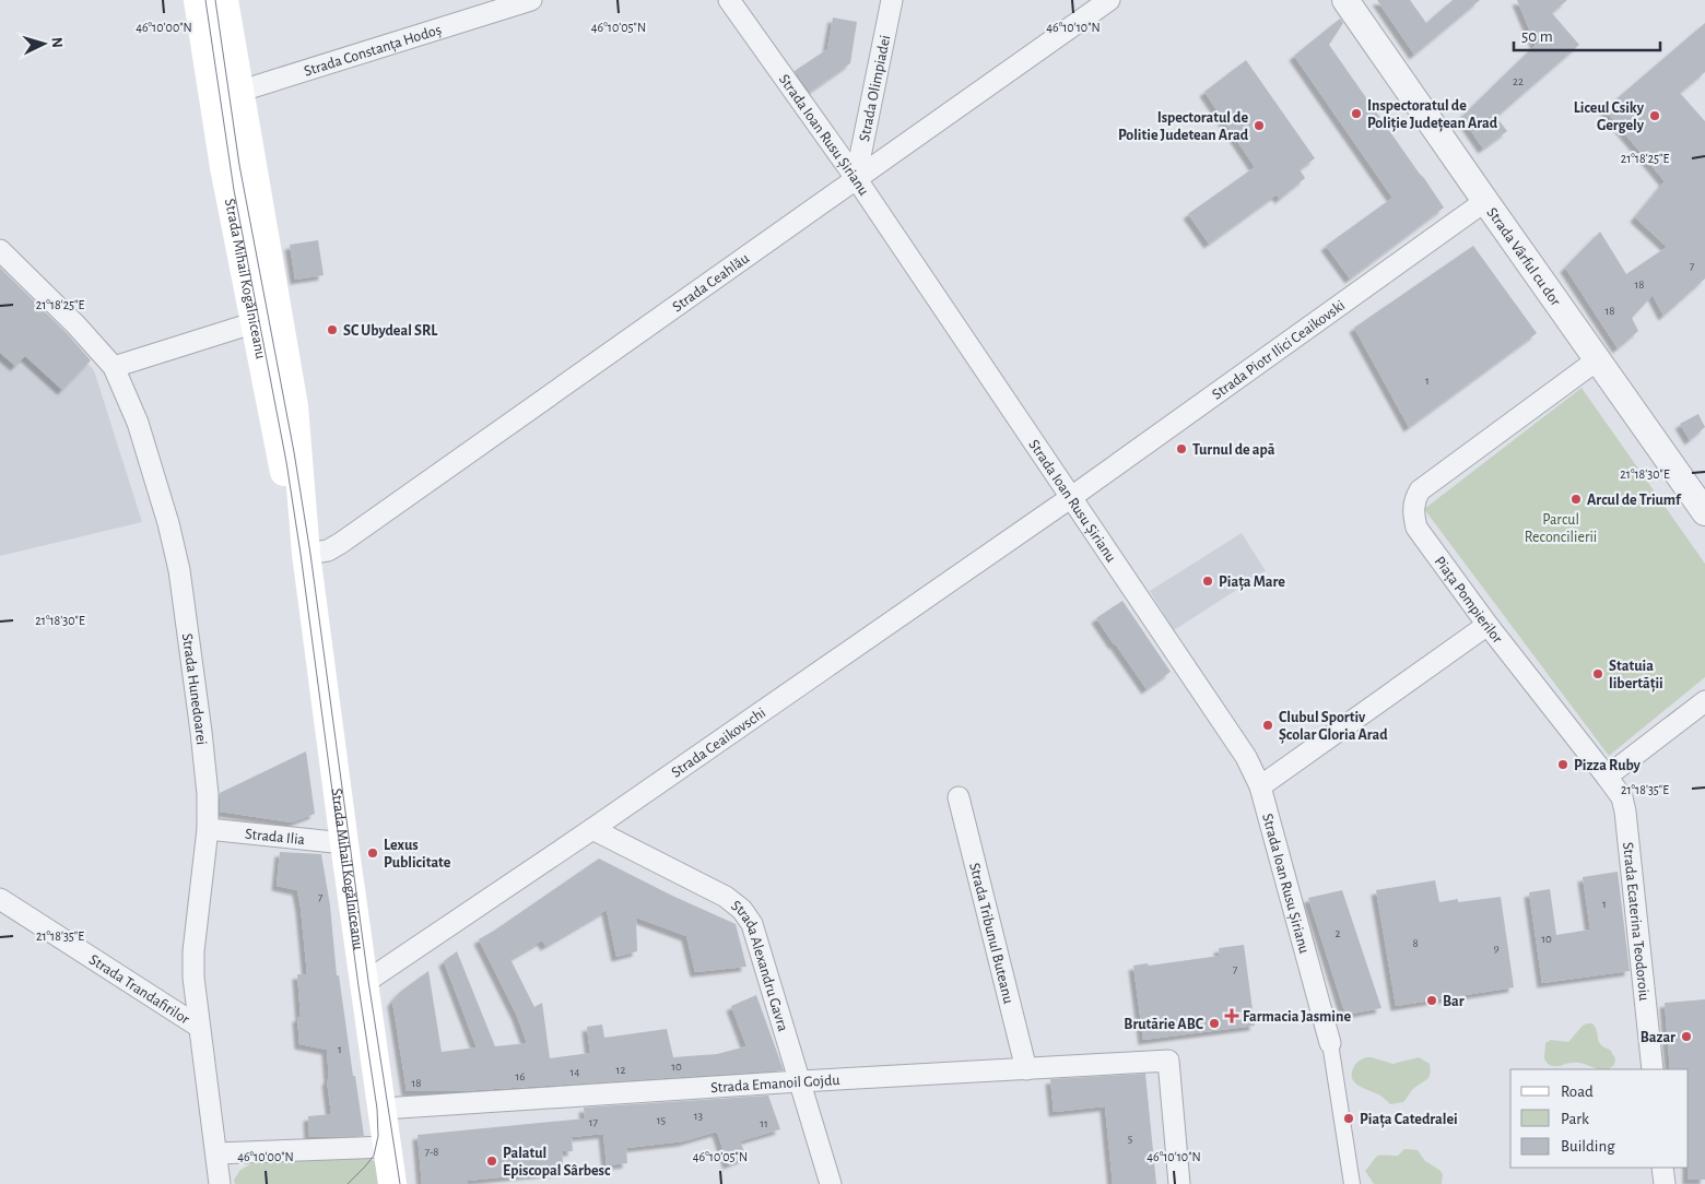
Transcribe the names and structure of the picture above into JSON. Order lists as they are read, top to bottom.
{
  "streets": {
    "main road": ["Strada Mihail Kogălniceanu"],
    "street": [
      "Strada Constanța Hodoș",
      "Strada Olimpiadei",
      "Strada Ioan Rusu Șirianu",
      "Strada Vârful cu dor",
      "Strada Ceahlău",
      "Strada Piotr Ilici Ceaikovski",
      "Piața Pompierilor",
      "Strada Hunedoarei",
      "Strada Ceaikovschi",
      "Strada Ilia",
      "Strada Ecaterina Teodoroiu",
      "Strada Tribunul Buteanu",
      "Strada Alexandru Gavra",
      "Strada Trandafirilor",
      "Strada Emanoil Gojdu"
    ]
  },
  "crossings": [
    ["Strada Constanța Hodoș", "Strada Mihail Kogălniceanu"],
    ["Strada Olimpiadei", "Strada Ioan Rusu Șirianu"],
    ["Strada Olimpiadei", "Strada Ceahlău"],
    ["Strada Ioan Rusu Șirianu", "Strada Ceahlău"],
    ["Strada Ioan Rusu Șirianu", "Strada Piotr Ilici Ceaikovski"],
    ["Strada Ioan Rusu Șirianu", "Strada Ceaikovschi"],
    ["Strada Vârful cu dor", "Strada Piotr Ilici Ceaikovski"],
    ["Strada Vârful cu dor", "Piața Pompierilor"],
    ["Strada Mihail Kogălniceanu", "Strada Ceahlău"],
    ["Strada Mihail Kogălniceanu", "Strada Ceaikovschi"],
    ["Strada Mihail Kogălniceanu", "Strada Ilia"],
    ["Strada Mihail Kogălniceanu", "Strada Emanoil Gojdu"],
    ["Strada Piotr Ilici Ceaikovski", "Strada Ceaikovschi"],
    ["Piața Pompierilor", "Strada Ecaterina Teodoroiu"],
    ["Strada Hunedoarei", "Strada Ilia"],
    ["Strada Hunedoarei", "Strada Trandafirilor"],
    ["Strada Ceaikovschi", "Strada Alexandru Gavra"],
    ["Strada Tribunul Buteanu", "Strada Emanoil Gojdu"],
    ["Strada Alexandru Gavra", "Strada Emanoil Gojdu"]
  ],
  "parks": ["Parcul Reconcilierii"],
  "places": {
    "other": [
      "Inspectoratul de Poliție Județean Arad",
      "Liceul Csiky Gergely",
      "Ispectoratul de Politie Judetean Arad",
      "SC Ubydeal SRL",
      "Turnul de apă",
      "Arcul de Triumf",
      "Piața Mare",
      "Statuia libertății",
      "Clubul Sportiv Școlar Gloria Arad",
      "Pizza Ruby",
      "Lexus Publicitate",
      "Bar",
      "Brutărie ABC",
      "Bazar",
      "Piața Catedralei",
      "Palatul Episcopal Sârbesc"
    ],
    "health": ["Farmacia Jasmine"]
  },
  "house_numbers": [
    "22",
    "7",
    "18",
    "18",
    "1",
    "7",
    "1",
    "2",
    "10",
    "8",
    "9",
    "7",
    "1",
    "10",
    "12",
    "14",
    "16",
    "18",
    "13",
    "15",
    "17",
    "11",
    "5",
    "7-8"
  ],
  "legend": ["Road", "Park", "Building"],
  "scale_bar": "50 m",
  "north": "right",
  "coordinates": [
    "46°10'00\"N",
    "46°10'05\"N",
    "46°10'10\"N",
    "21°18'25\"E",
    "21°18'30\"E",
    "21°18'35\"E"
  ]
}
